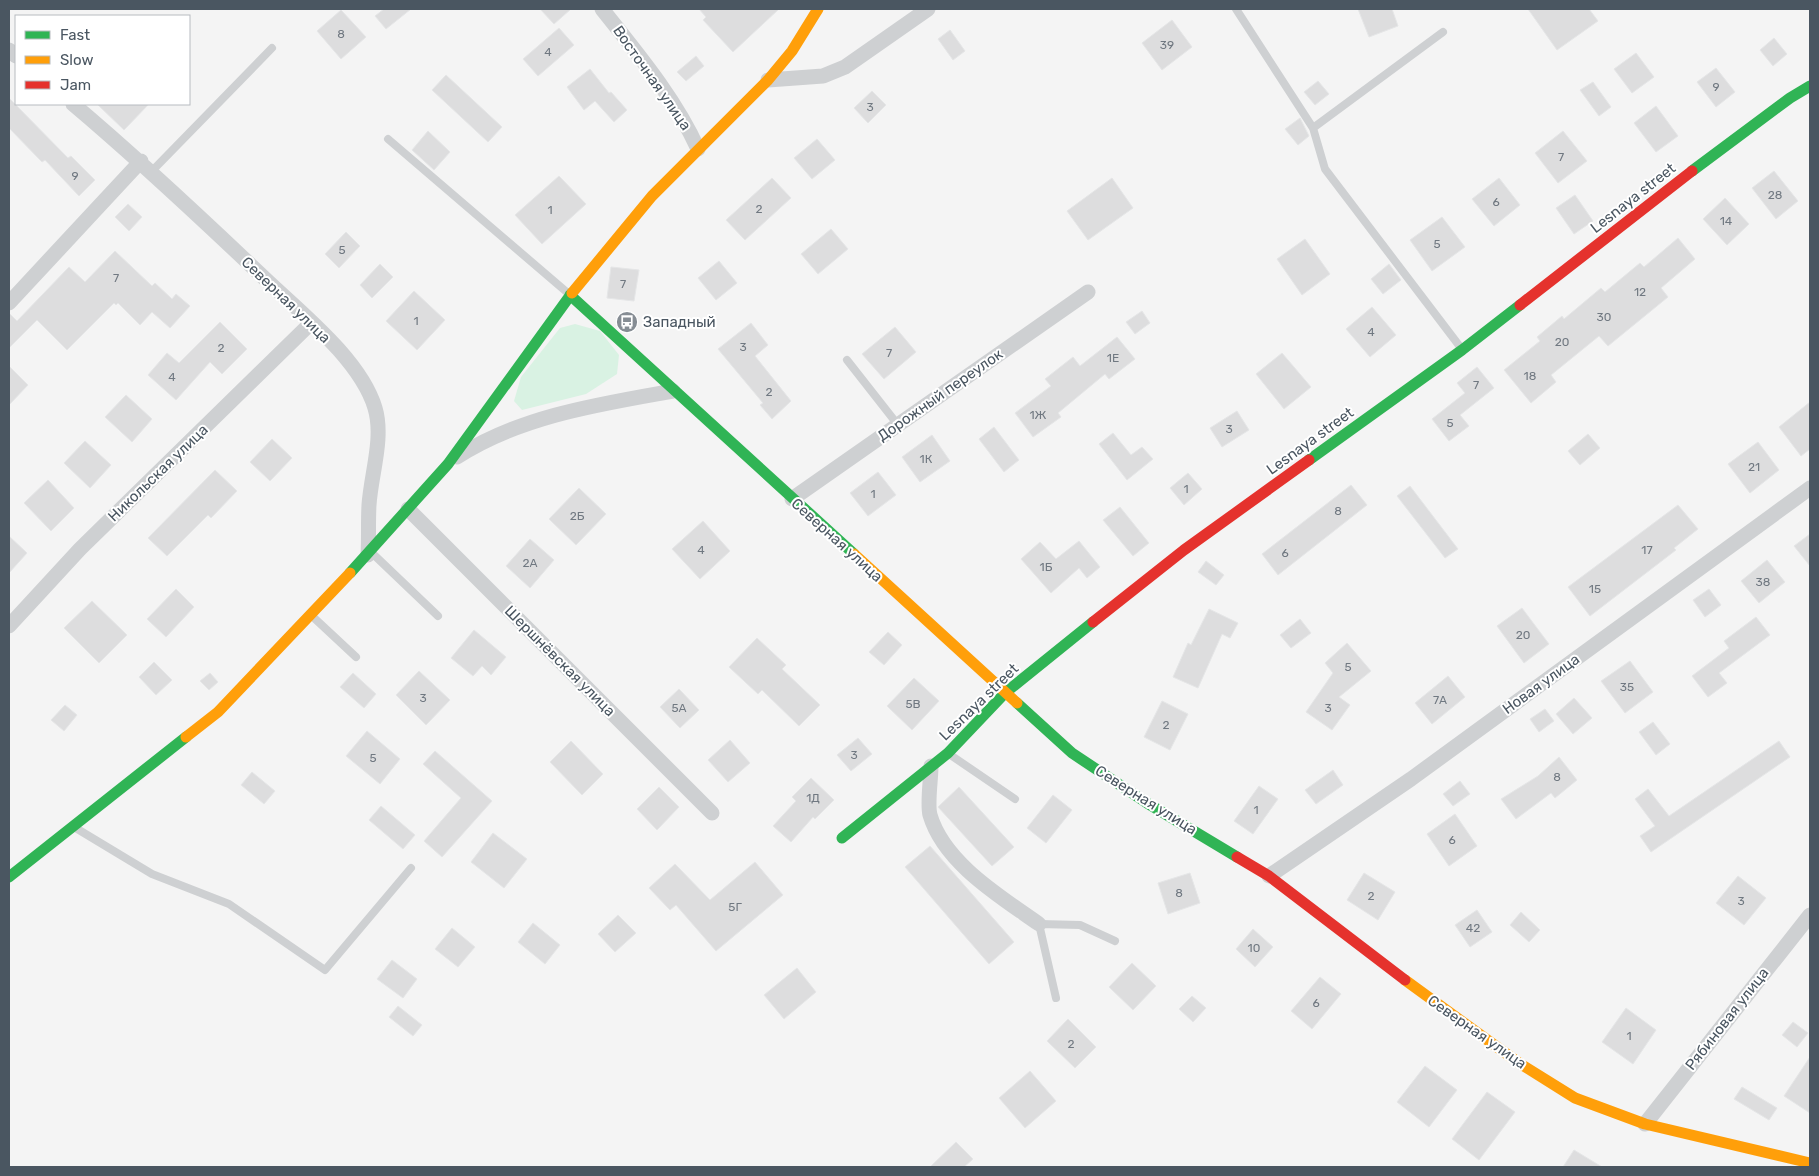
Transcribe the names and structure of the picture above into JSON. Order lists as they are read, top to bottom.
{
  "streets": {
    "street": [
      "Восточная улица",
      "Lesnaya street",
      "Северная улица",
      "Дорожный переулок",
      "Никольская улица",
      "Шершнёвская улица",
      "Новая улица",
      "Рябиновая улица"
    ]
  },
  "crossings": [
    ["Lesnaya street", "Северная улица"],
    ["Северная улица", "Дорожный переулок"],
    ["Северная улица", "Никольская улица"],
    ["Северная улица", "Новая улица"],
    ["Северная улица", "Рябиновая улица"]
  ],
  "places": {
    "bus stop": ["Западный"]
  },
  "house_numbers": [
    "8",
    "39",
    "4",
    "9",
    "3",
    "7",
    "9",
    "28",
    "6",
    "2",
    "1",
    "14",
    "5",
    "5",
    "7",
    "7",
    "12",
    "30",
    "1",
    "4",
    "20",
    "3",
    "2",
    "7",
    "1Е",
    "18",
    "4",
    "7",
    "2",
    "1Ж",
    "5",
    "3",
    "1К",
    "21",
    "1",
    "1",
    "8",
    "2Б",
    "4",
    "17",
    "6",
    "2А",
    "1Б",
    "38",
    "15",
    "20",
    "5",
    "35",
    "3",
    "7А",
    "5В",
    "5А",
    "3",
    "2",
    "3",
    "5",
    "8",
    "1Д",
    "1",
    "6",
    "8",
    "2",
    "3",
    "5Г",
    "42",
    "10",
    "6",
    "1",
    "2"
  ],
  "legend": ["Fast", "Slow", "Jam"]
}
